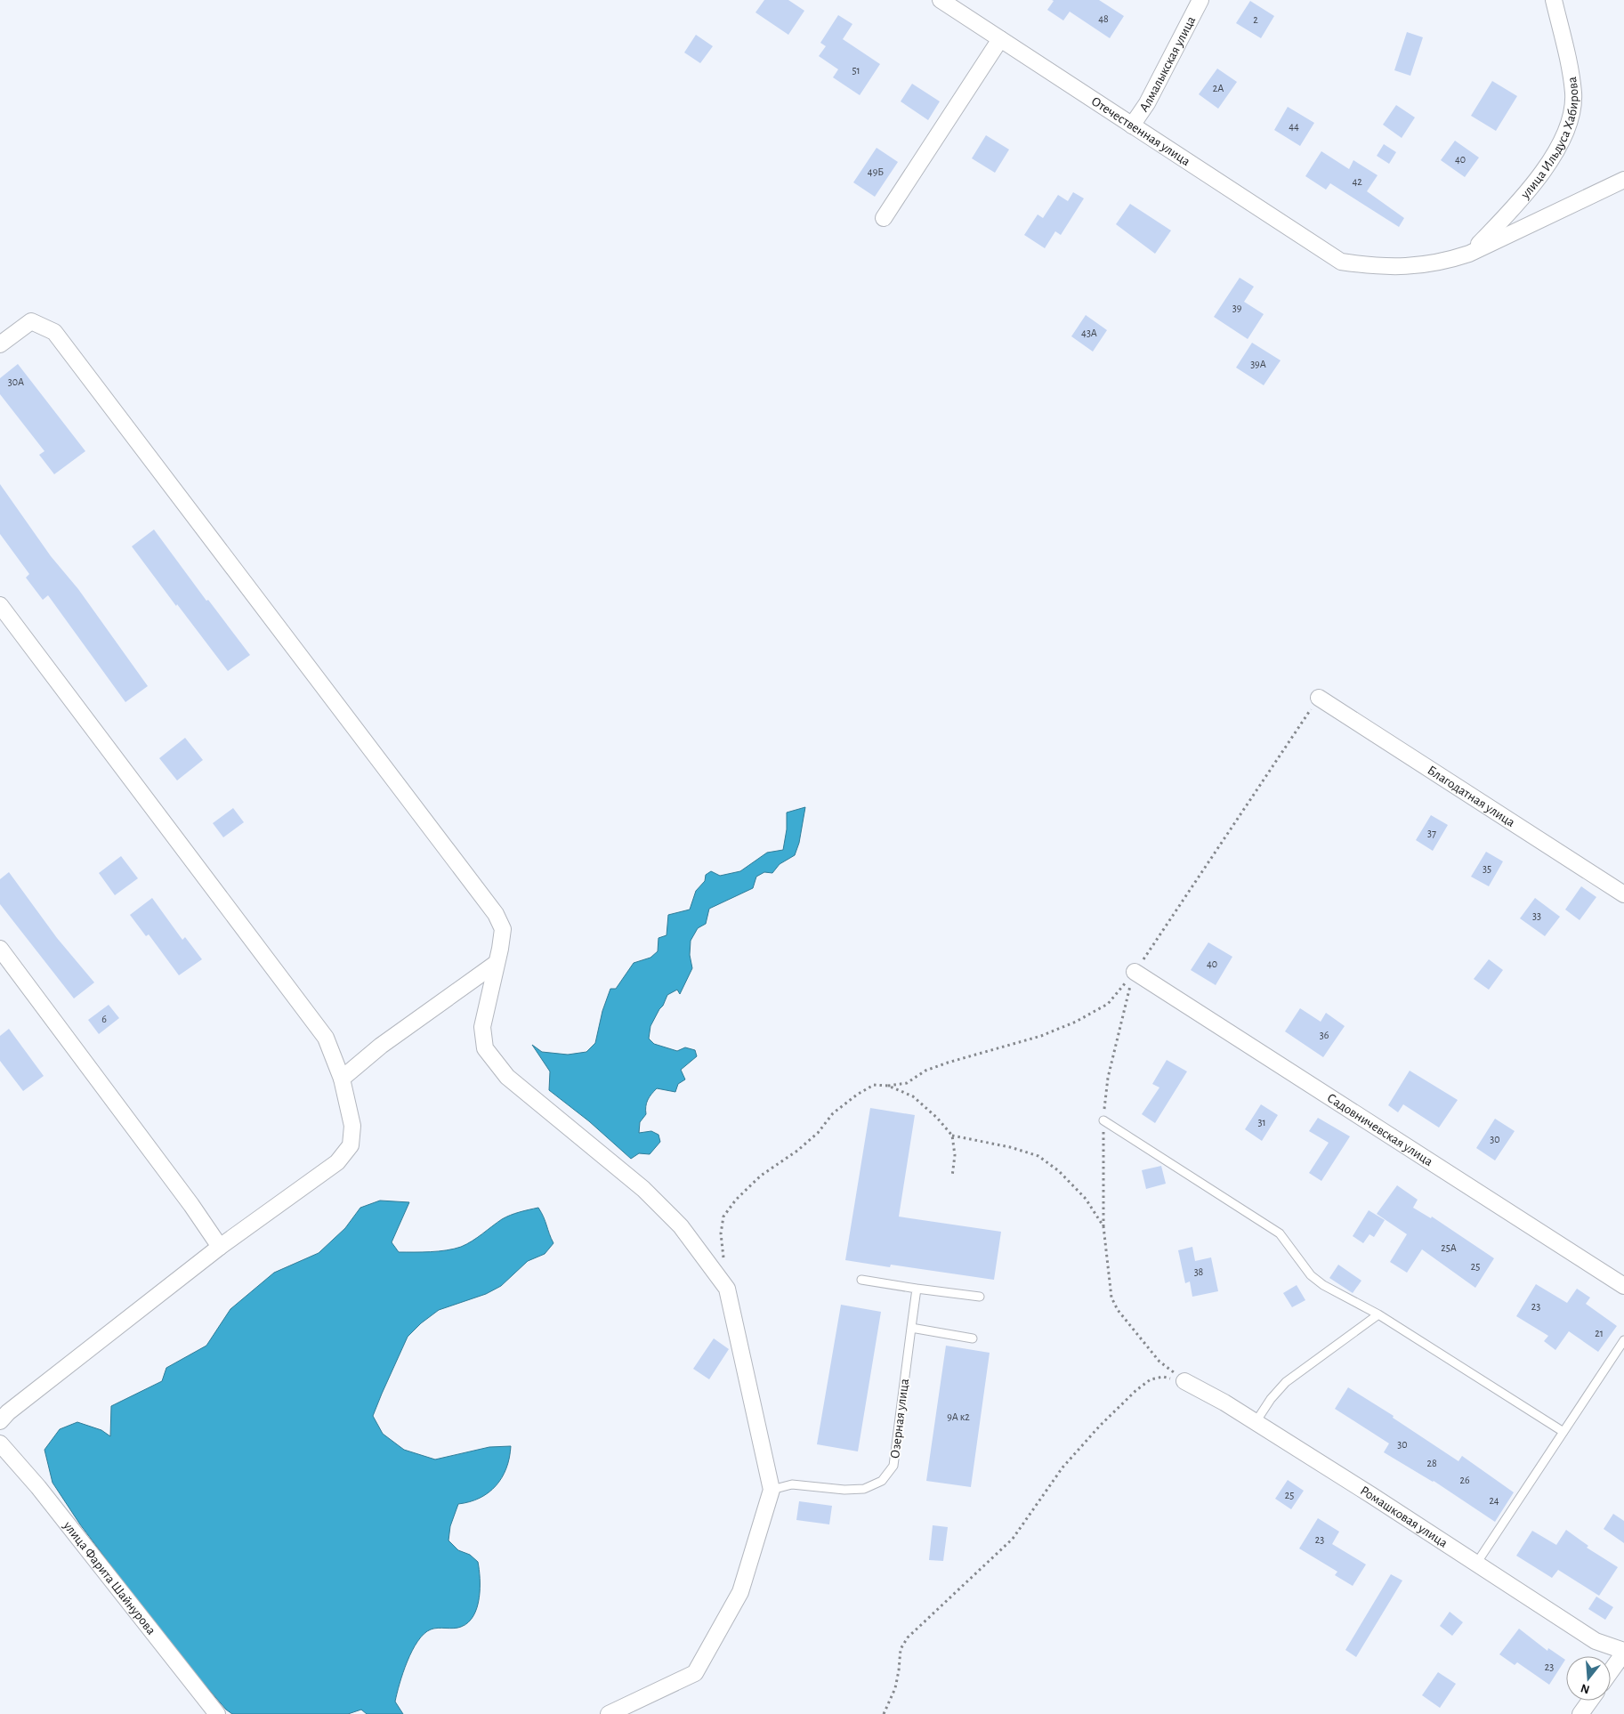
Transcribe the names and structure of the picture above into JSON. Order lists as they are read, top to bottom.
{
  "streets": {
    "street": [
      "Алмалыкская улица",
      "Отечественная улица",
      "улица Ильдуса Хабирова",
      "Благодатная улица",
      "Садовничевская улица",
      "Ромашковая улица",
      "улица Фарита Шайнурова"
    ],
    "lane": ["Озерная улица"]
  },
  "crossings": [
    ["Алмалыкская улица", "Отечественная улица"],
    ["Отечественная улица", "улица Ильдуса Хабирова"]
  ],
  "house_numbers": [
    "48",
    "2",
    "51",
    "2А",
    "44",
    "40",
    "49Б",
    "42",
    "39",
    "43А",
    "39А",
    "30А",
    "37",
    "35",
    "33",
    "40",
    "6",
    "36",
    "31",
    "30",
    "25А",
    "25",
    "38",
    "23",
    "21",
    "9А к2",
    "30",
    "28",
    "26",
    "25",
    "24",
    "23",
    "23"
  ],
  "north": "bottom"
}
